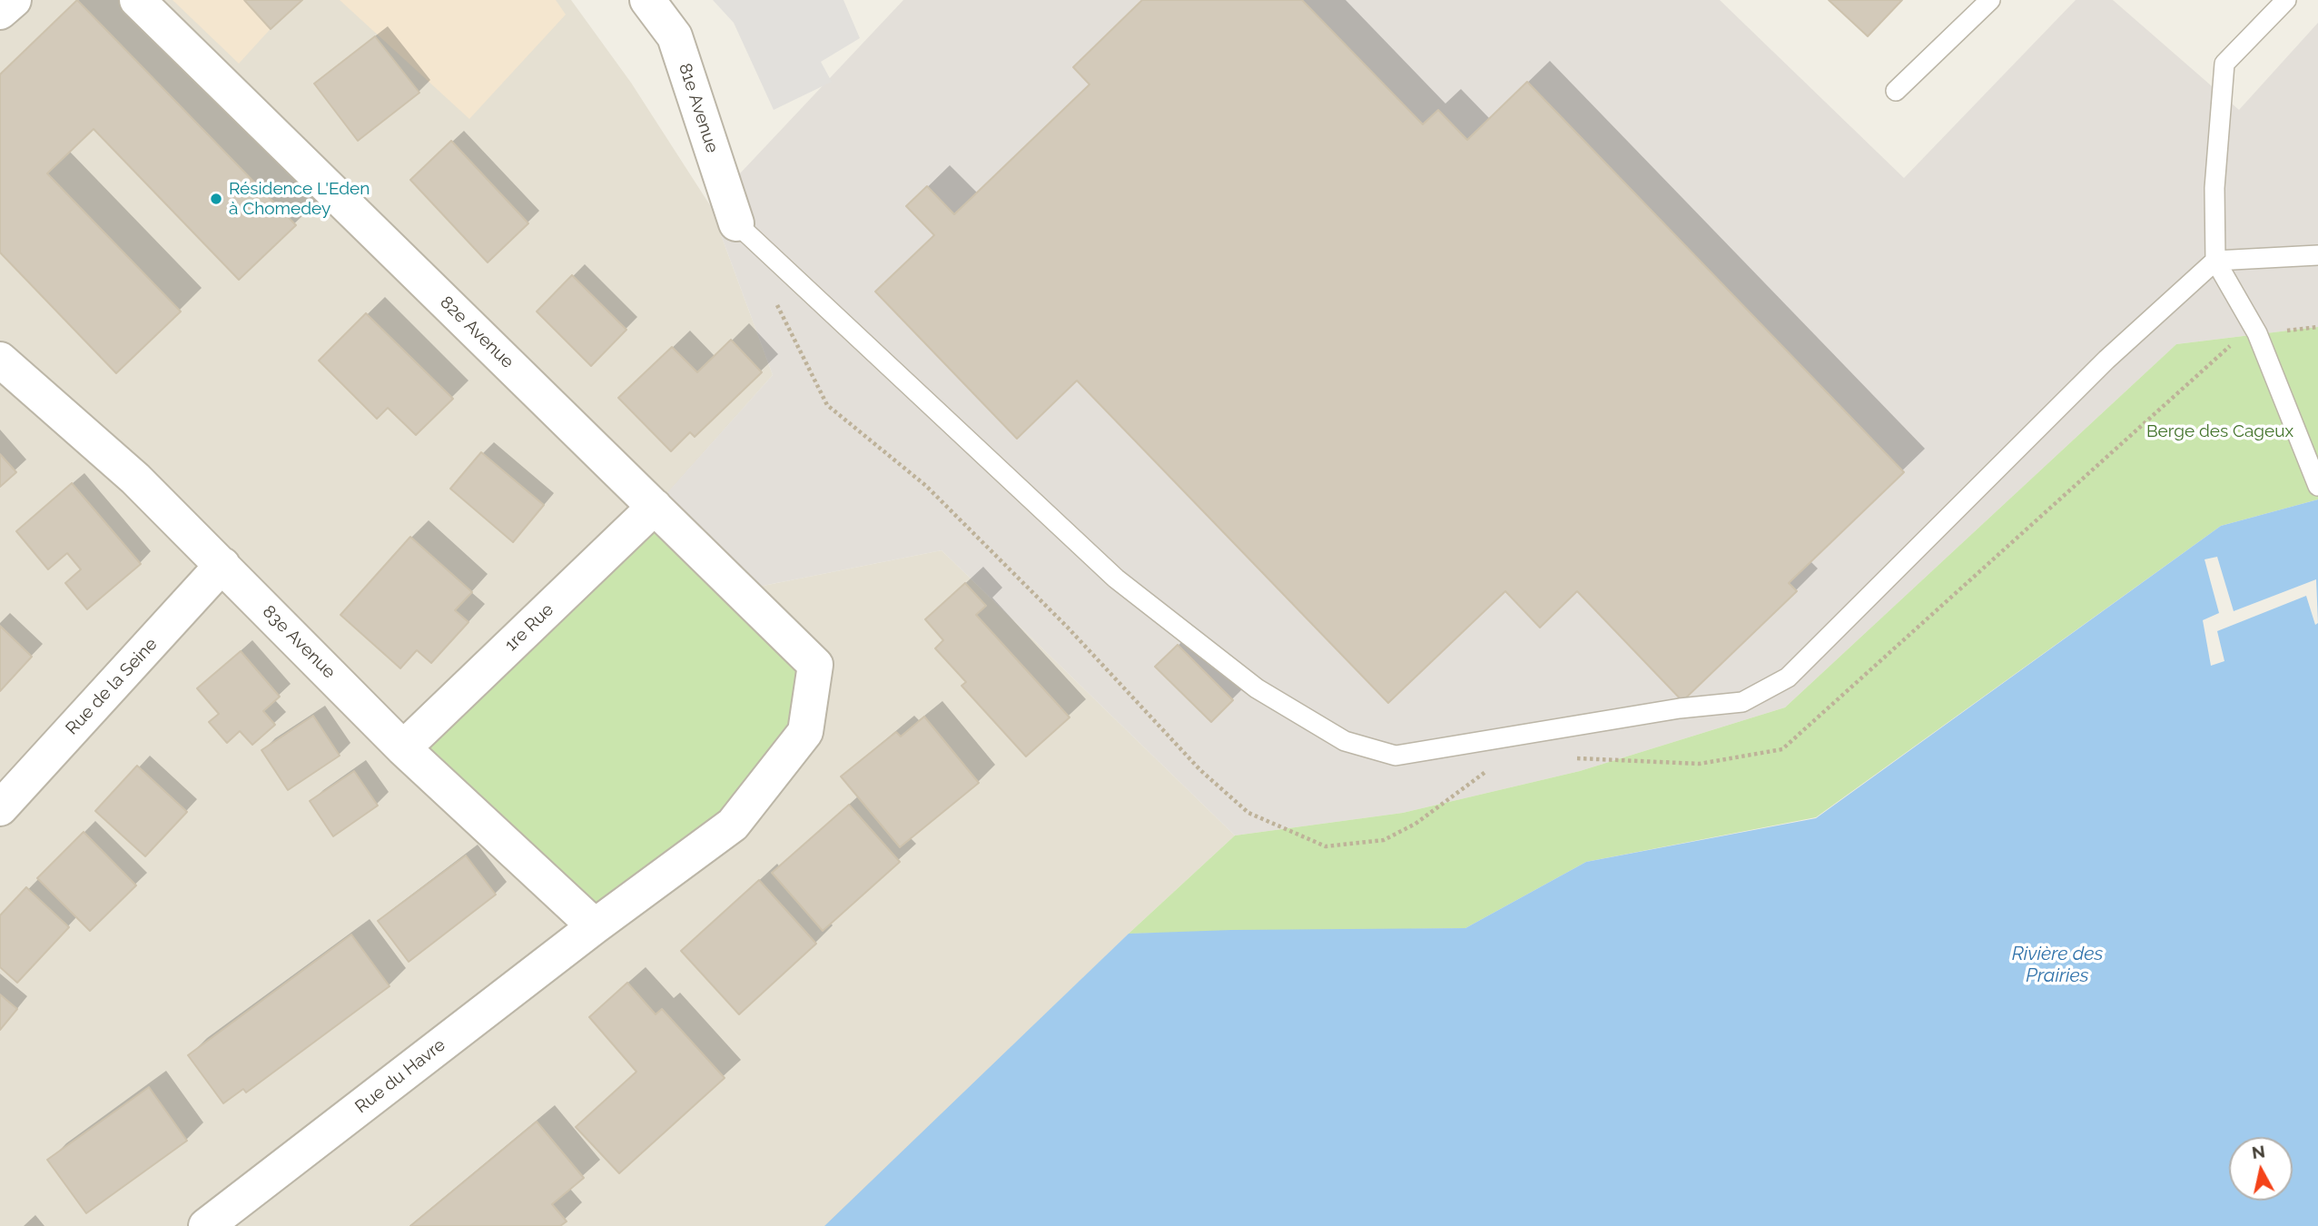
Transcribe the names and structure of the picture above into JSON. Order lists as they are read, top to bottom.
{
  "streets": {
    "street": [
      "81e Avenue",
      "82e Avenue",
      "1re Rue",
      "83e Avenue",
      "Rue de la Seine",
      "Rue du Havre"
    ]
  },
  "crossings": [
    ["82e Avenue", "1re Rue"],
    ["82e Avenue", "Rue du Havre"],
    ["1re Rue", "83e Avenue"],
    ["83e Avenue", "Rue de la Seine"],
    ["83e Avenue", "Rue du Havre"]
  ],
  "water": ["Rivière des Prairies"],
  "parks": ["Berge des Cageux"],
  "places": ["Résidence L'Eden à Chomedey"],
  "north": "top"
}
